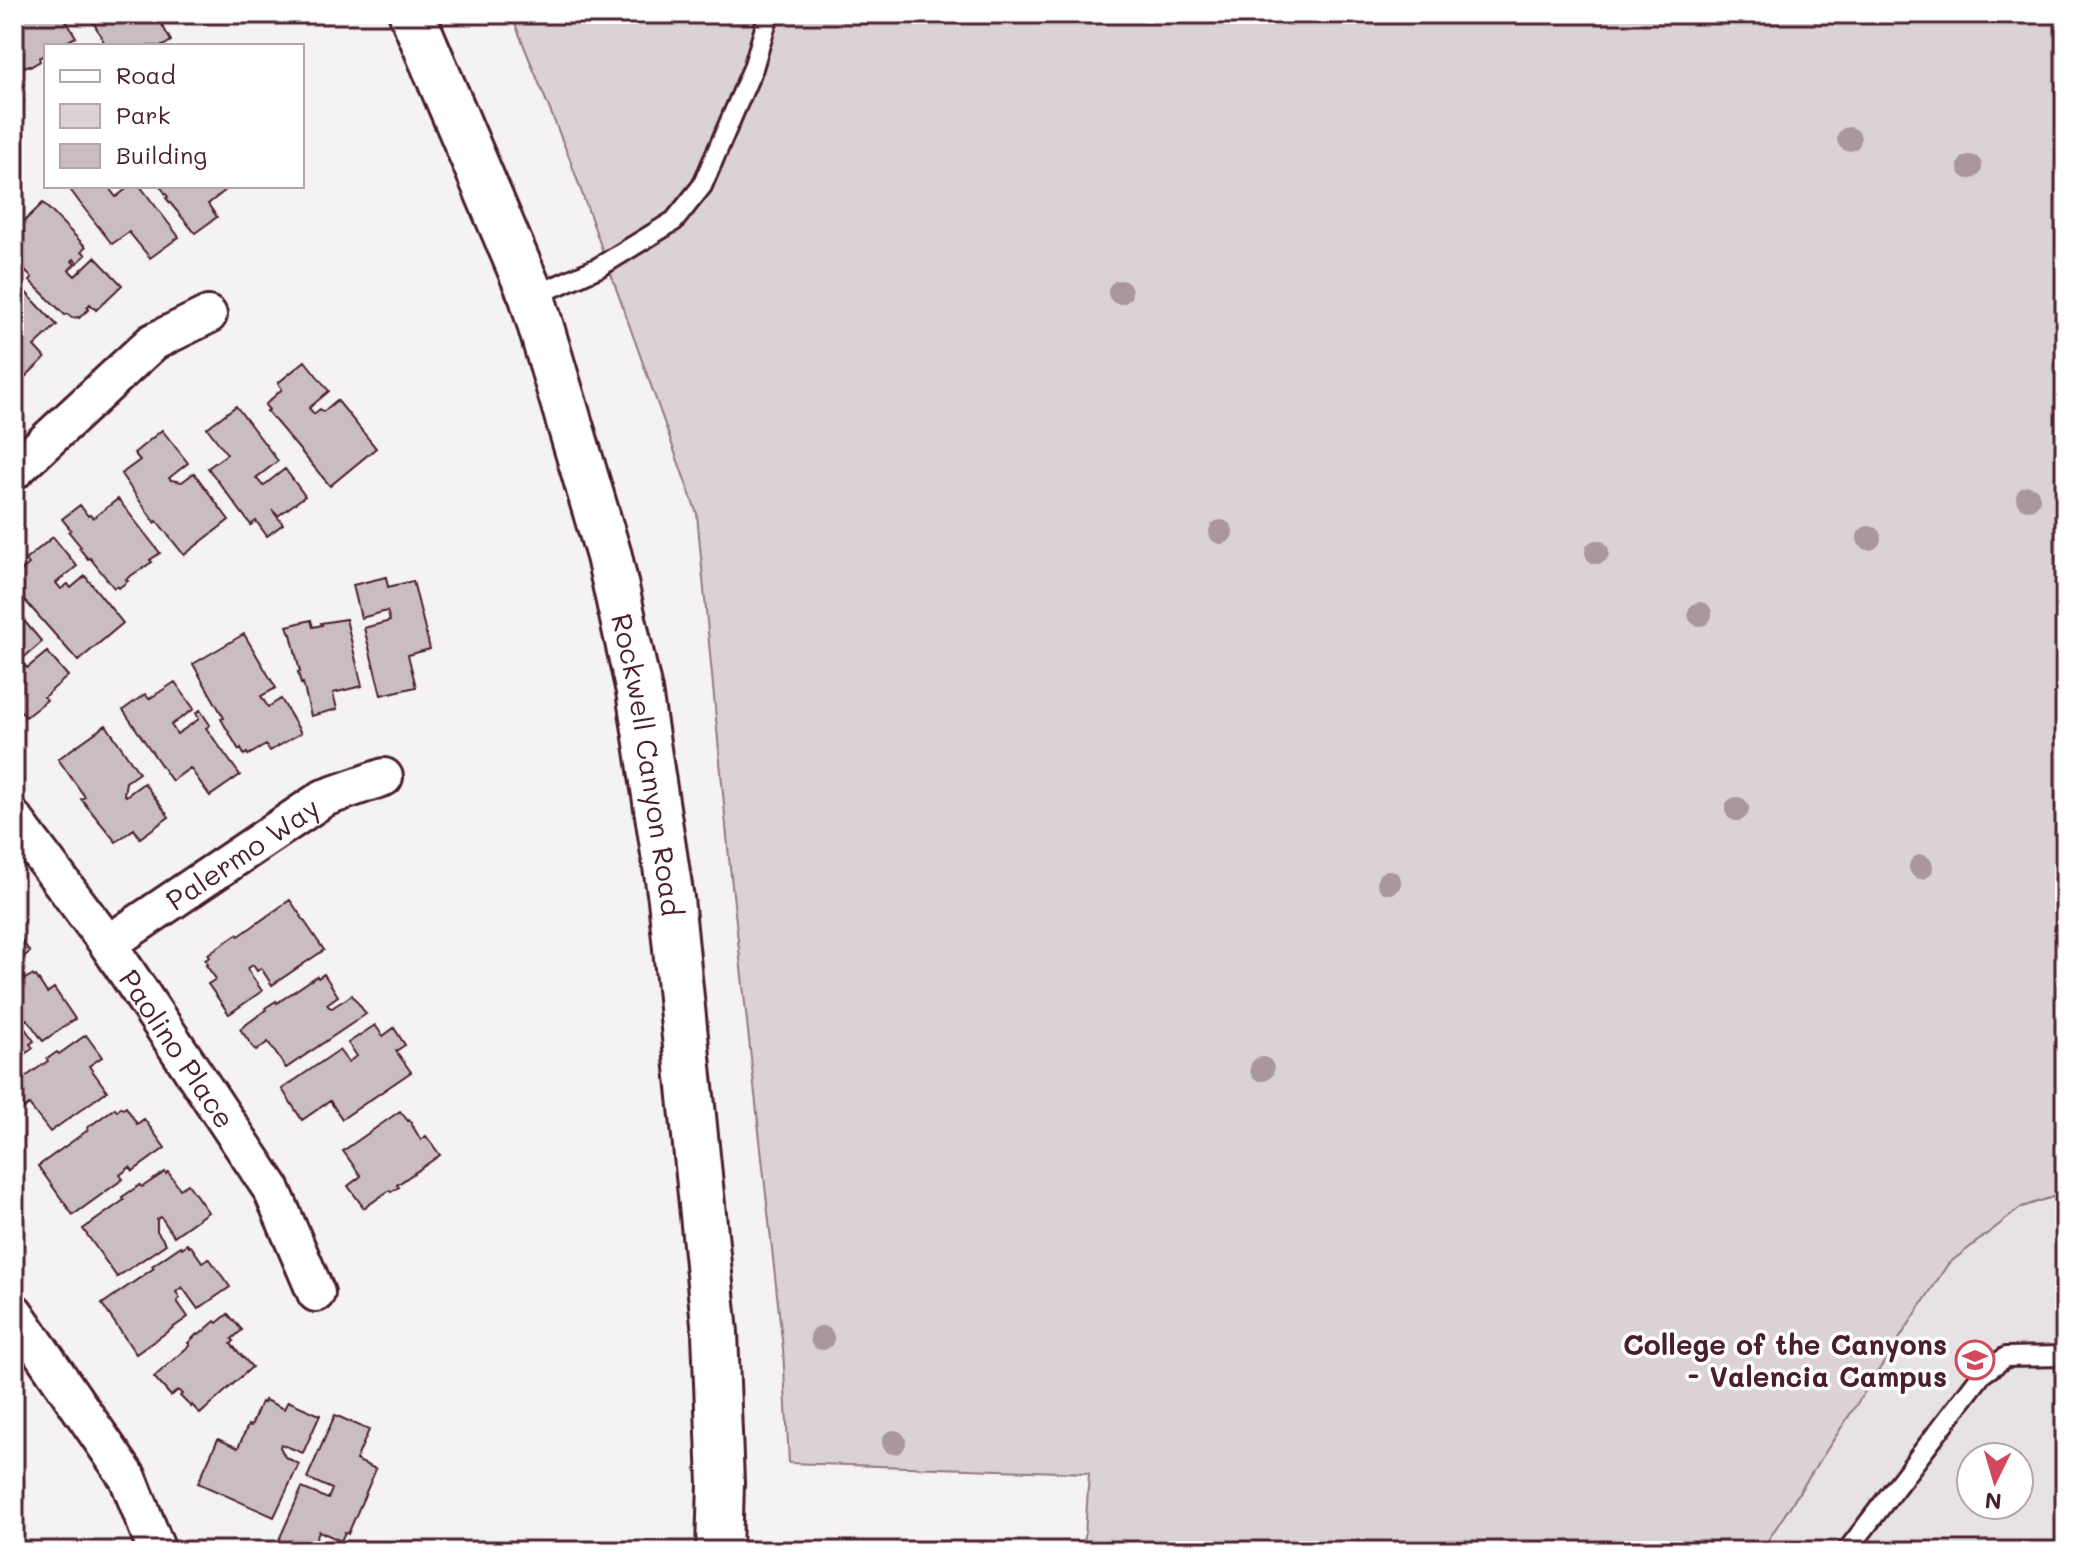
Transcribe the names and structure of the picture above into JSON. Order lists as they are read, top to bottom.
{
  "streets": {
    "street": ["Rockwell Canyon Road", "Palermo Way", "Paolino Place"]
  },
  "crossings": [
    ["Palermo Way", "Paolino Place"]
  ],
  "places": {
    "school or university": ["College of the Canyons - Valencia Campus"]
  },
  "legend": ["Road", "Park", "Building"],
  "north": "bottom"
}
